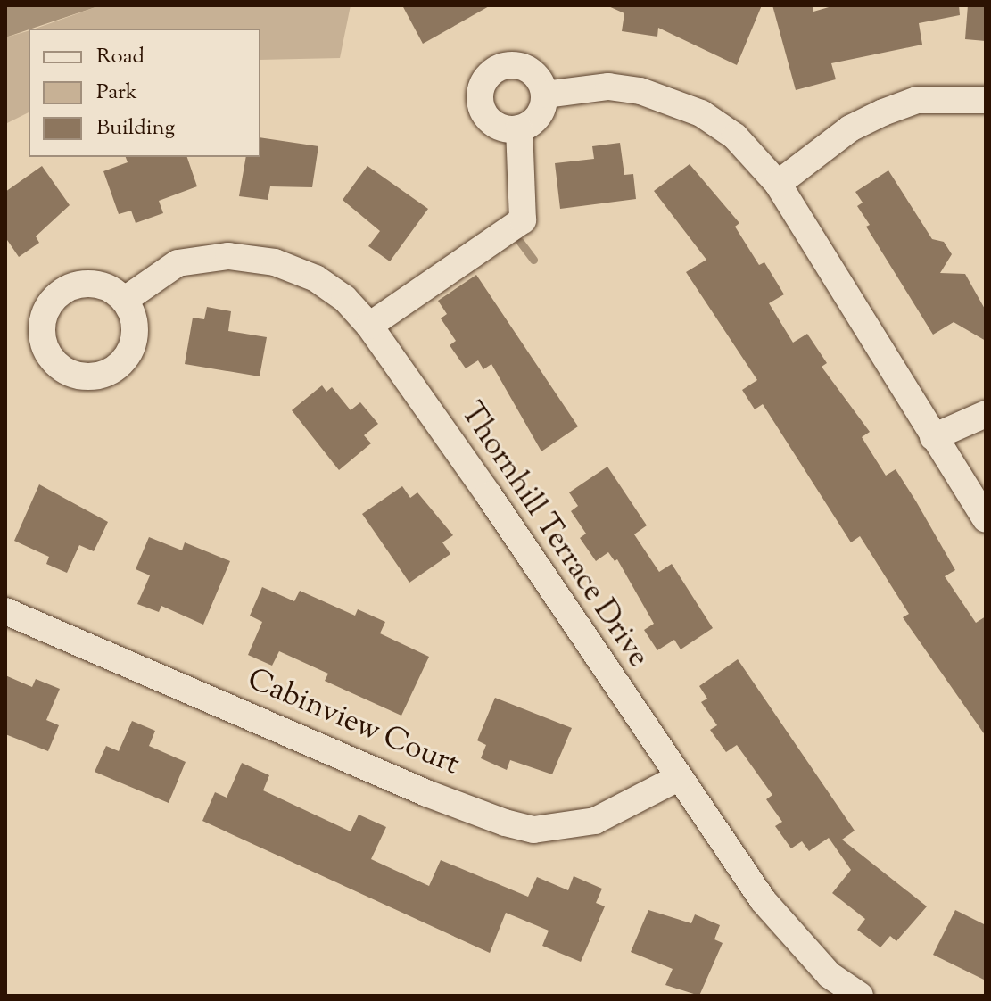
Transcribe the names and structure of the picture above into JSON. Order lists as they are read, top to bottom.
{
  "streets": {
    "street": ["Thornhill Terrace Drive", "Cabinview Court"]
  },
  "crossings": [
    ["Thornhill Terrace Drive", "Cabinview Court"]
  ],
  "legend": ["Road", "Park", "Building"]
}
